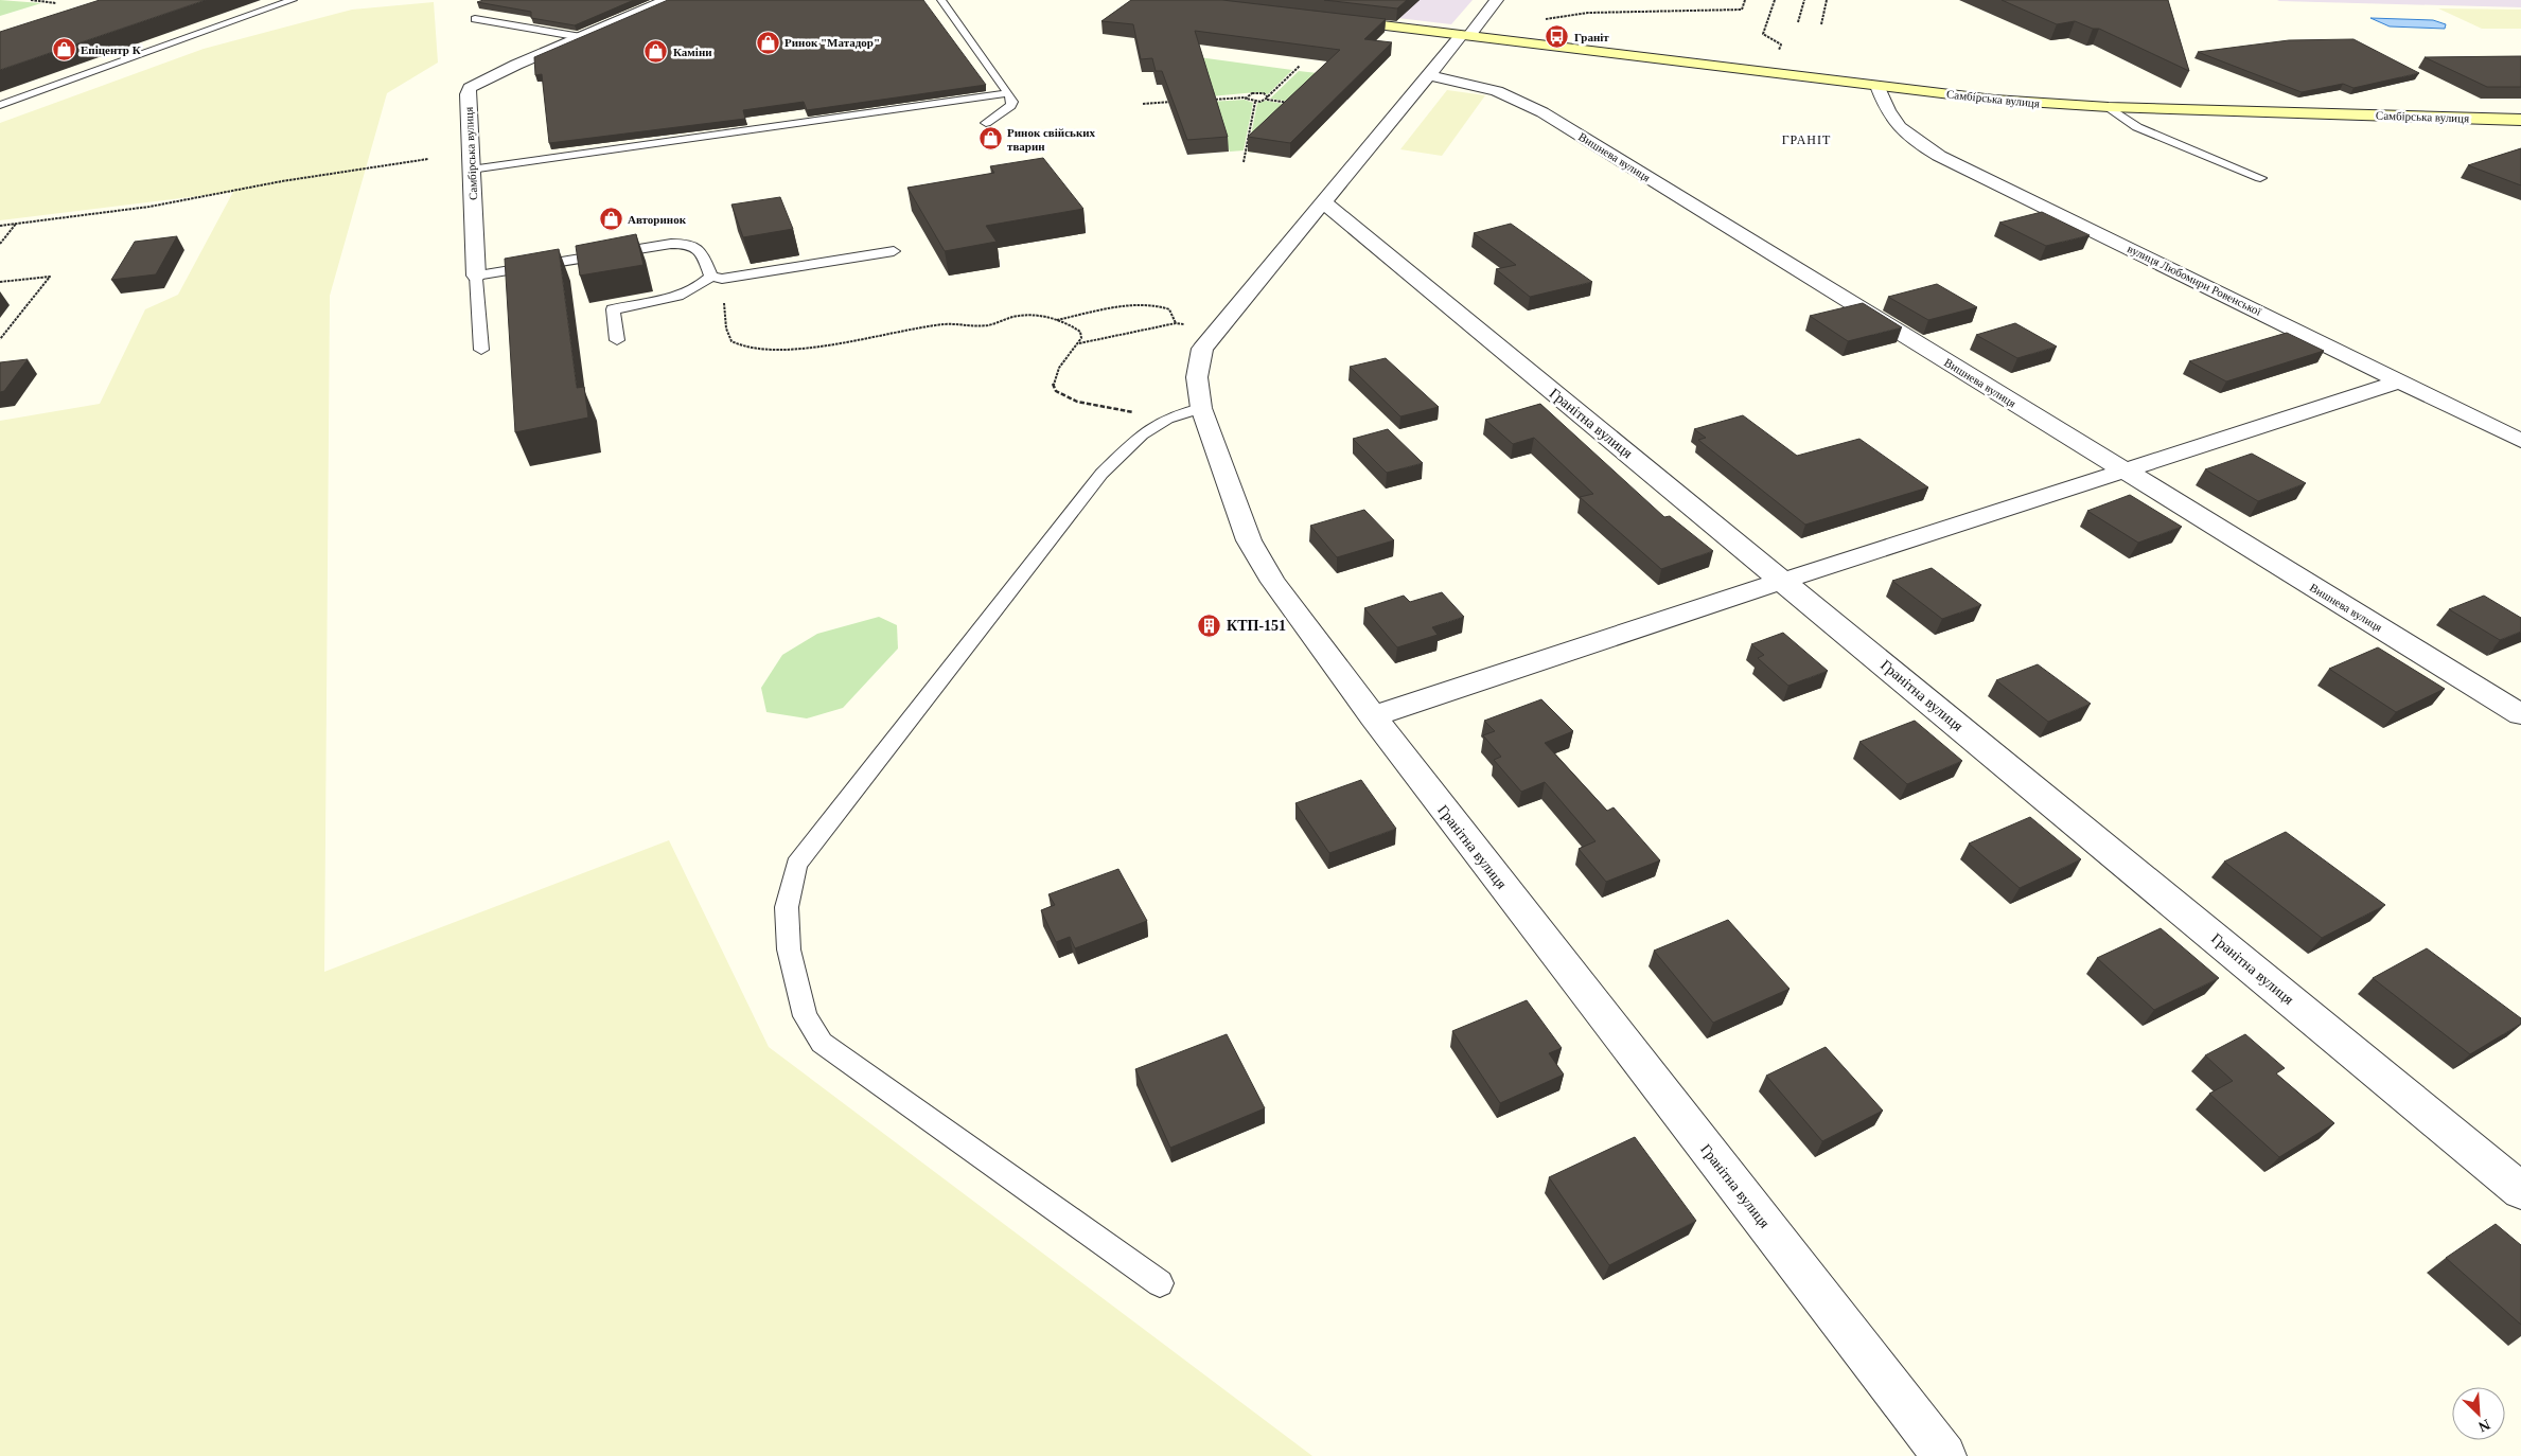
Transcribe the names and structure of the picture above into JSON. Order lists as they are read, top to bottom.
{
  "streets": {
    "main road": ["Самбірська вулиця"],
    "street": ["Вишнева вулиця", "вулиця Любомири Ровенської", "Гранітна вулиця"]
  },
  "crossings": [
    ["Самбірська вулиця", "вулиця Любомири Ровенської"],
    ["Самбірська вулиця", "Гранітна вулиця"],
    ["Вишнева вулиця", "Гранітна вулиця"]
  ],
  "districts": ["ГРАНІТ"],
  "places": {
    "bus stop": ["Граніт"],
    "shop": [
      "Ринок \"Матадор\"",
      "Епіцентр К",
      "Каміни",
      "Ринок свійських тварин",
      "Авторинок"
    ],
    "building": ["КТП-151"]
  },
  "north": "bottom right"
}
